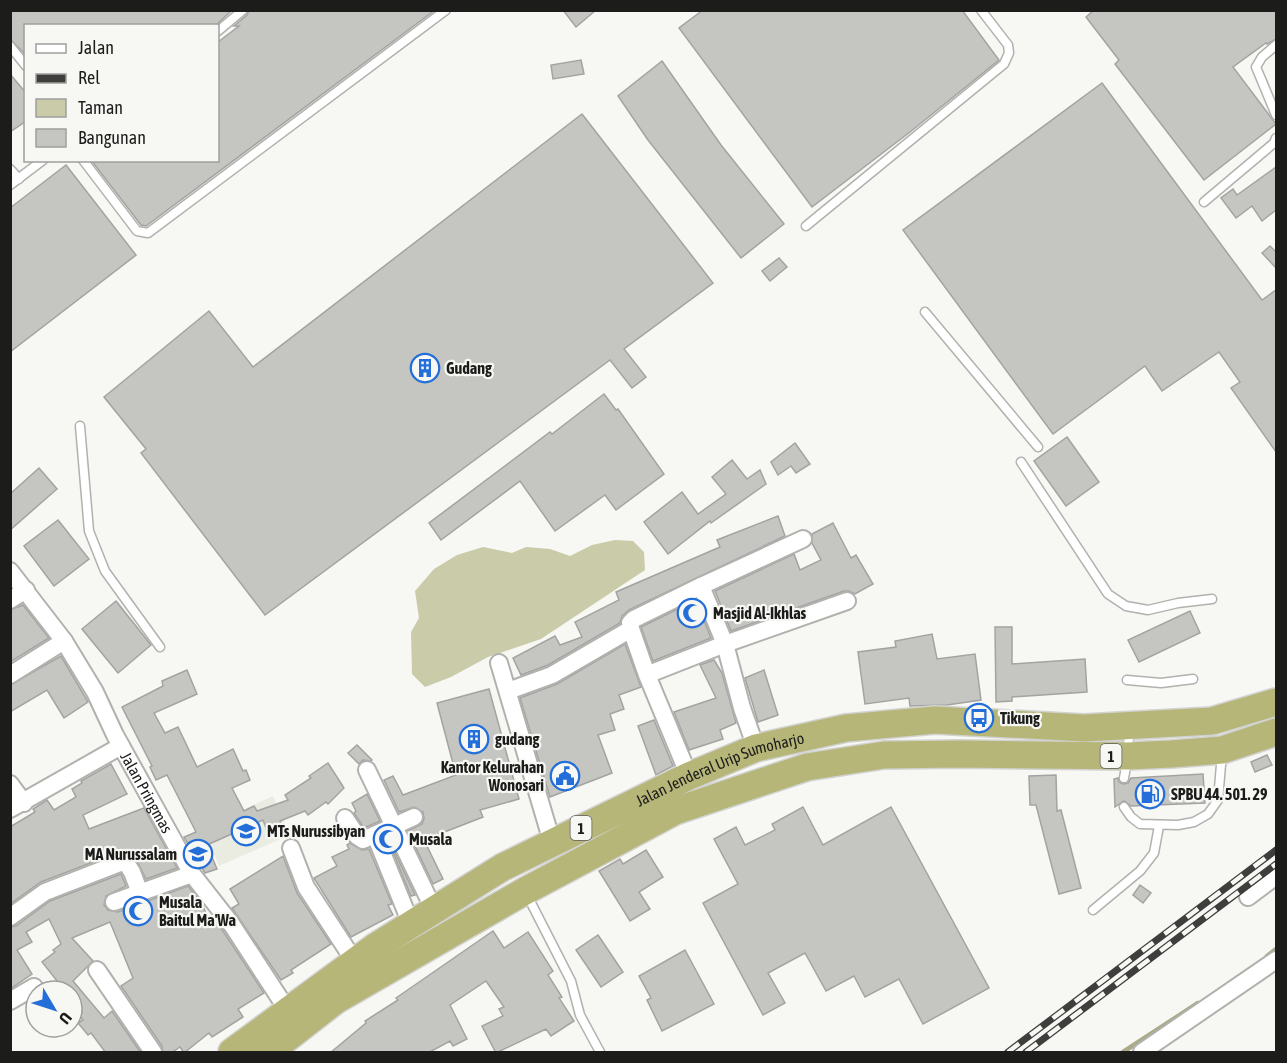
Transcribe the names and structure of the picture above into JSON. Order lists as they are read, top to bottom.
{
  "streets": {
    "highway": ["1", "Jalan Jenderal Urip Sumoharjo"],
    "street": ["Jalan Pringmas"]
  },
  "crossings": [
    ["Jalan Jenderal Urip Sumoharjo", "Jalan Pringmas"]
  ],
  "places": {
    "building": ["Gudang", "gudang"],
    "mosque": ["Masjid Al-Ikhlas", "Musala", "Musala Baitul Ma'Wa"],
    "bus stop": ["Tikung"],
    "public building": ["Kantor Kelurahan Wonosari"],
    "fuel station": ["SPBU 44. 501. 29"],
    "school or university": ["MTs Nurussibyan", "MA Nurussalam"]
  },
  "legend": [
    "Jalan",
    "Rel",
    "Taman",
    "Bangunan"
  ],
  "north": "bottom right"
}
